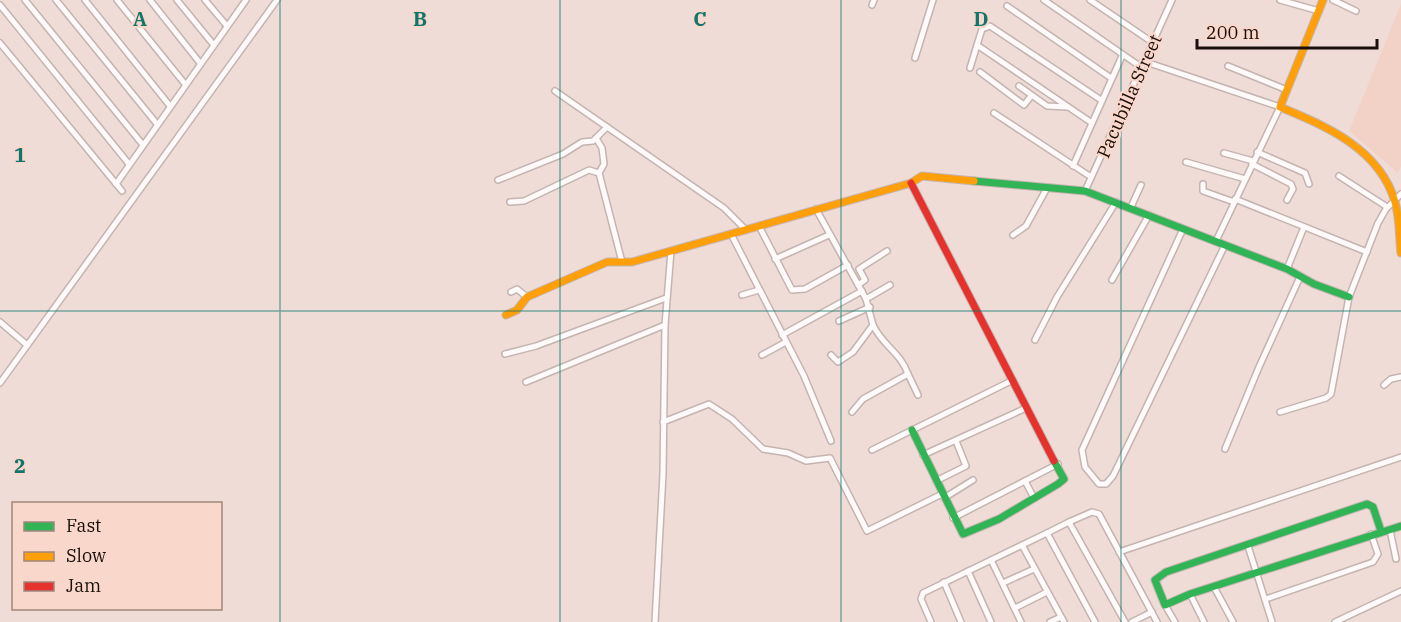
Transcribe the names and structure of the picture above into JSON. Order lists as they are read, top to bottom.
{
  "streets": {
    "street": ["Pacubilla Street"]
  },
  "legend": ["Fast", "Slow", "Jam"],
  "scale_bar": "200 m",
  "grid": {
    "columns": [
      "A",
      "B",
      "C",
      "D"
    ],
    "rows": ["1", "2"]
  }
}
